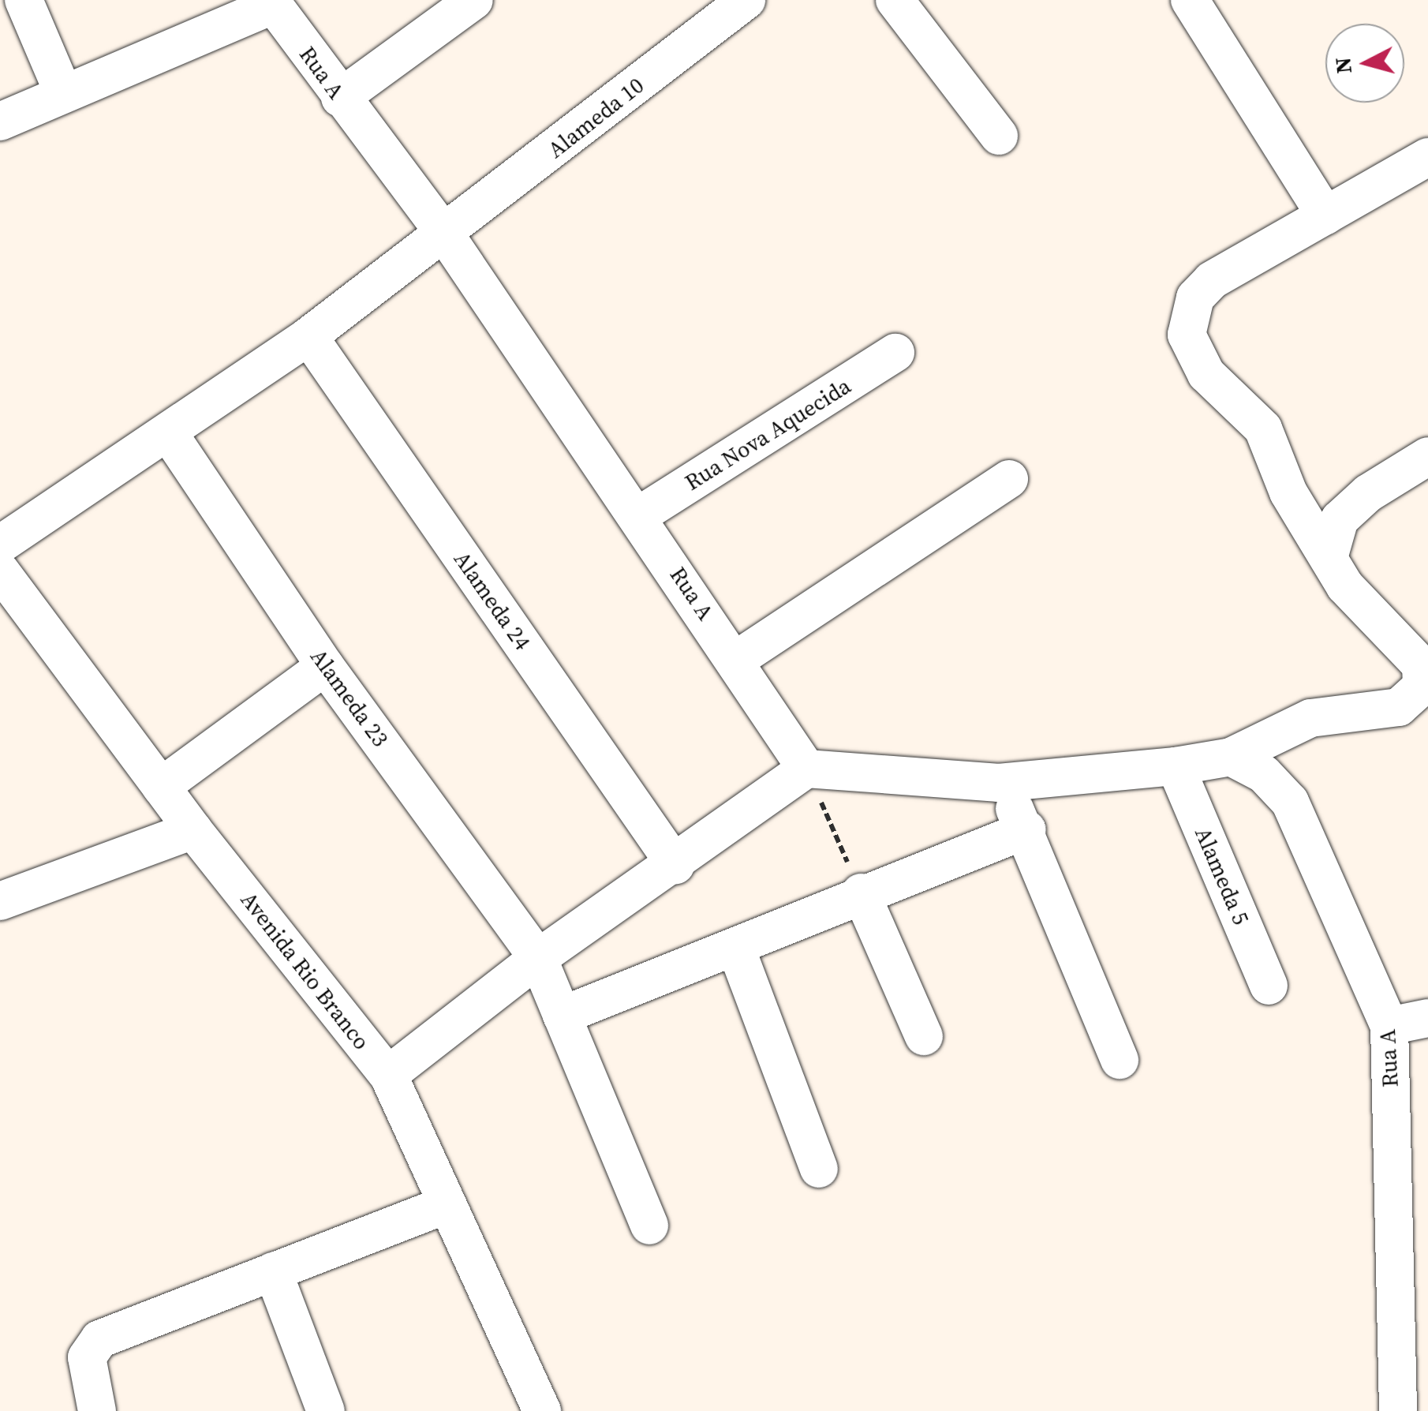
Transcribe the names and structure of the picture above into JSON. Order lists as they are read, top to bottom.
{
  "streets": {
    "street": [
      "Rua A",
      "Alameda 10",
      "Rua Nova Aquecida",
      "Alameda 24",
      "Alameda 23",
      "Alameda 5",
      "Avenida Rio Branco"
    ]
  },
  "crossings": [
    ["Rua A", "Alameda 10"],
    ["Rua A", "Rua Nova Aquecida"],
    ["Alameda 10", "Alameda 24"],
    ["Alameda 10", "Alameda 23"]
  ],
  "north": "left"
}
